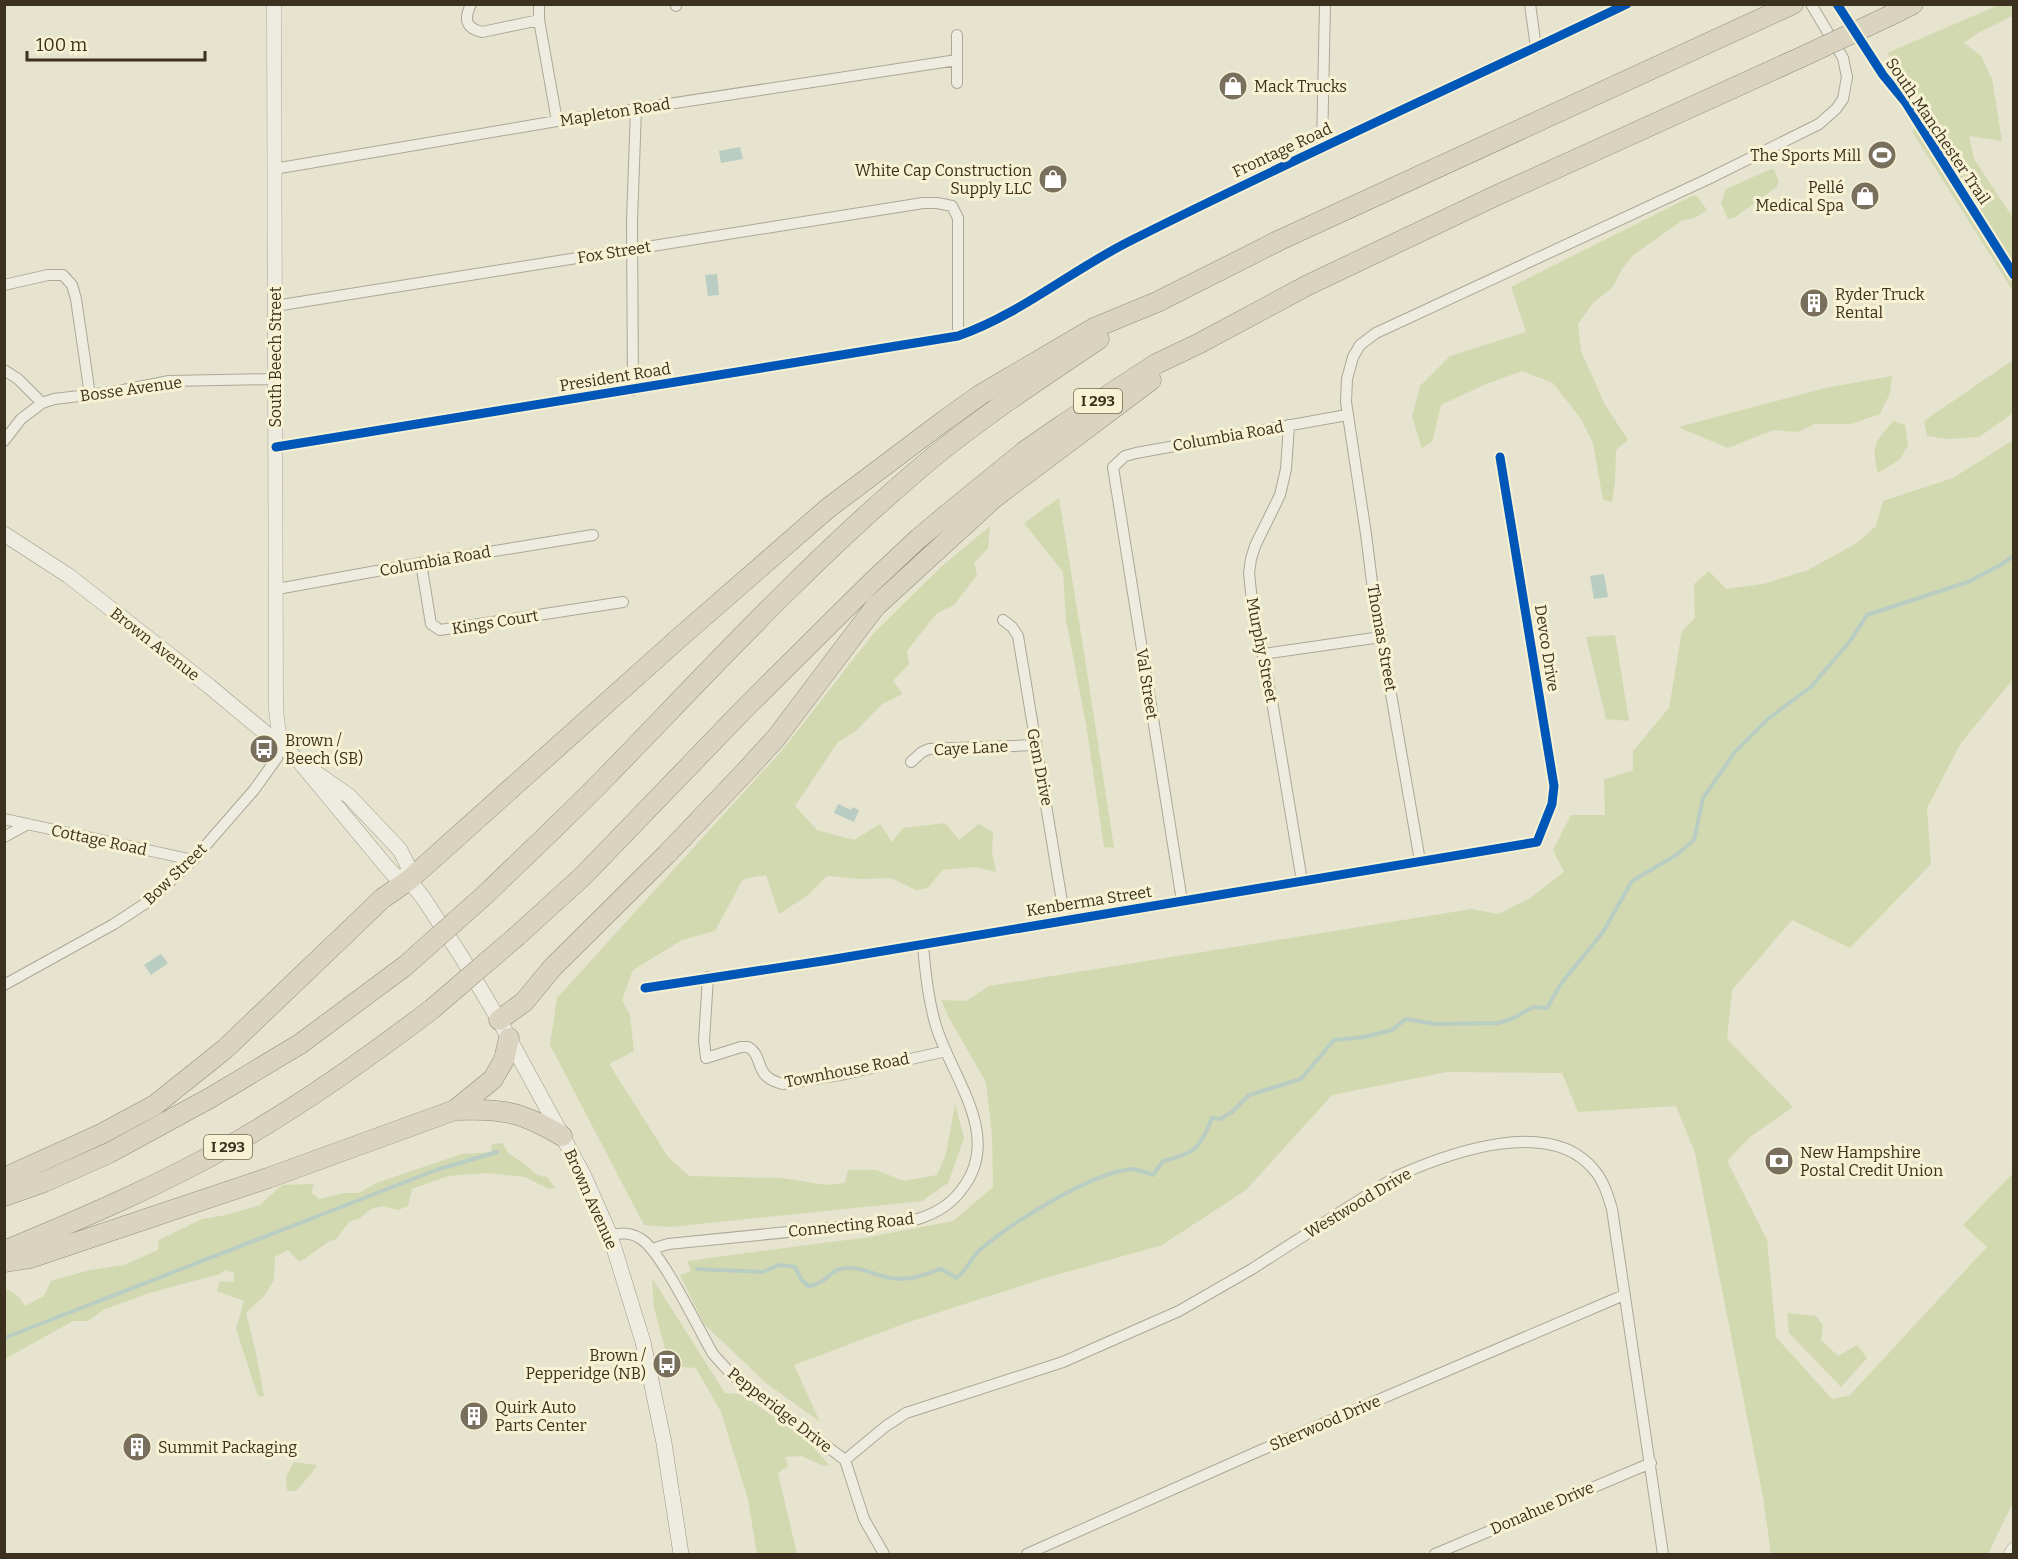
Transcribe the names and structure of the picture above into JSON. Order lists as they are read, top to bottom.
{
  "streets": {
    "highway": ["I 293"],
    "main road": ["Brown Avenue"],
    "street": [
      "Mapleton Road",
      "Frontage Road",
      "Fox Street",
      "South Beech Street",
      "President Road",
      "Bosse Avenue",
      "Columbia Road",
      "Kings Court",
      "Thomas Street",
      "Devco Drive",
      "Murphy Street",
      "Val Street",
      "Caye Lane",
      "Gem Drive",
      "Cottage Road",
      "Bow Street",
      "Kenberma Street",
      "Townhouse Road",
      "Westwood Drive",
      "Connecting Road",
      "Pepperidge Drive",
      "Sherwood Drive",
      "Donahue Drive"
    ],
    "cycle path": ["South Manchester Trail"]
  },
  "crossings": [
    ["Mapleton Road", "South Beech Street"],
    ["Frontage Road", "Fox Street"],
    ["Frontage Road", "President Road"],
    ["Fox Street", "South Beech Street"],
    ["Fox Street", "President Road"],
    ["South Beech Street", "President Road"],
    ["South Beech Street", "Bosse Avenue"],
    ["South Beech Street", "Columbia Road"],
    ["South Beech Street", "Brown Avenue"],
    ["South Beech Street", "Bow Street"],
    ["Columbia Road", "Kings Court"],
    ["Columbia Road", "Thomas Street"],
    ["Columbia Road", "Murphy Street"],
    ["Columbia Road", "Val Street"],
    ["Thomas Street", "Kenberma Street"],
    ["Brown Avenue", "Bow Street"],
    ["Brown Avenue", "Pepperidge Drive"],
    ["Devco Drive", "Kenberma Street"],
    ["Murphy Street", "Kenberma Street"],
    ["Val Street", "Kenberma Street"],
    ["Caye Lane", "Gem Drive"],
    ["Gem Drive", "Kenberma Street"],
    ["Cottage Road", "Bow Street"],
    ["Kenberma Street", "Townhouse Road"],
    ["Kenberma Street", "Connecting Road"],
    ["Townhouse Road", "Connecting Road"],
    ["Westwood Drive", "Pepperidge Drive"],
    ["Westwood Drive", "Sherwood Drive"],
    ["Westwood Drive", "Donahue Drive"],
    ["Connecting Road", "Pepperidge Drive"]
  ],
  "places": {
    "shop": ["Mack Trucks", "White Cap Construction Supply LLC", "Pellé Medical Spa"],
    "sports": ["The Sports Mill"],
    "building": ["Ryder Truck Rental", "Quirk Auto Parts Center", "Summit Packaging"],
    "bus stop": ["Brown / Beech (SB)", "Brown / Pepperidge (NB)"],
    "bank": ["New Hampshire Postal Credit Union"]
  },
  "scale_bar": "100 m"
}
